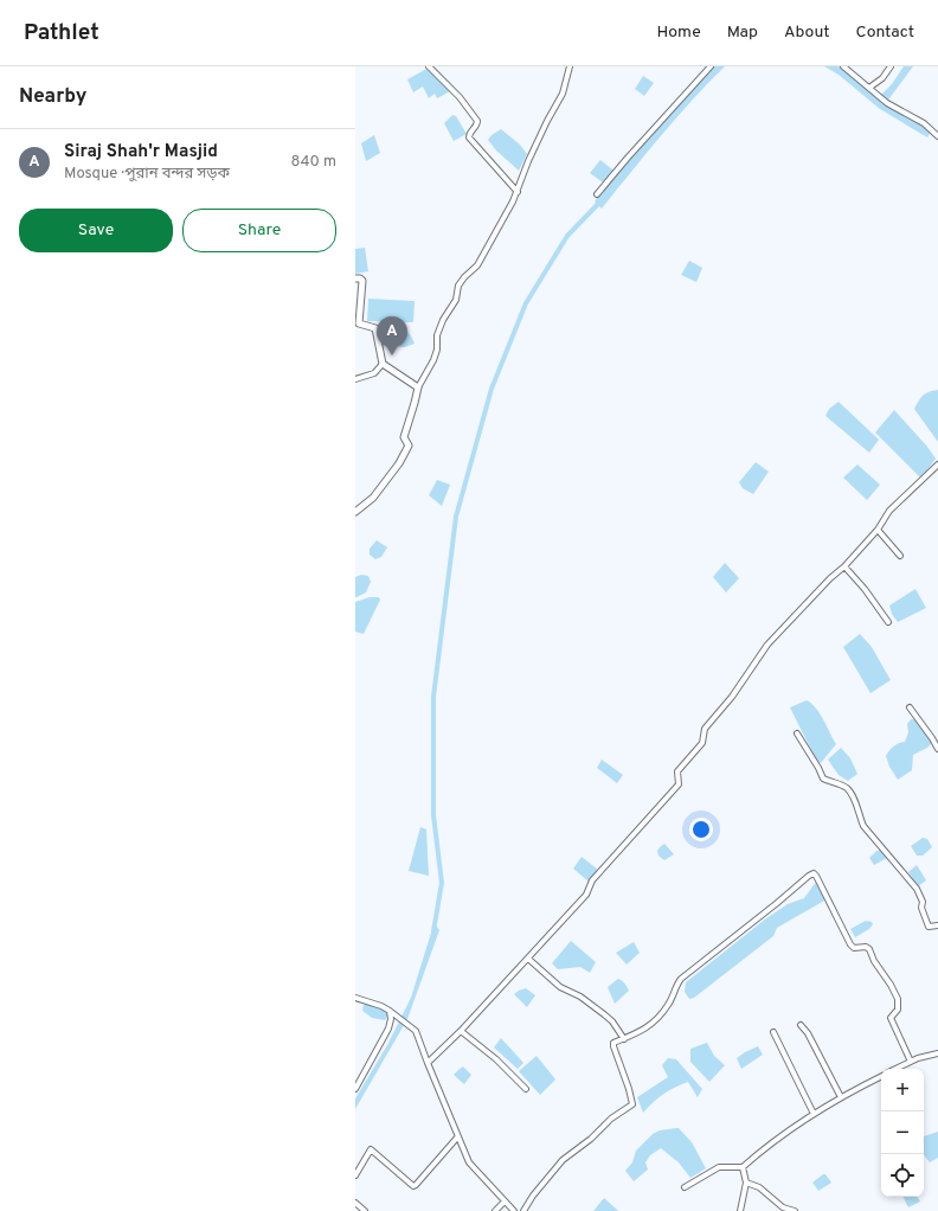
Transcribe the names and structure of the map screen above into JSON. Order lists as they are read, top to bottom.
{
  "page": {
    "header": "Pathlet",
    "nav": [
      "Home",
      "Map",
      "About",
      "Contact"
    ],
    "heading": "Nearby",
    "list": [
      {
        "mark": "A",
        "name": "Siraj Shah'r Masjid",
        "note": "Mosque · পুরান বন্দর সড়ক",
        "value": "840 m"
      }
    ],
    "buttons": ["Save", "Share"],
    "pins": "A",
    "map_buttons": ["+", "−"]
  }
}
